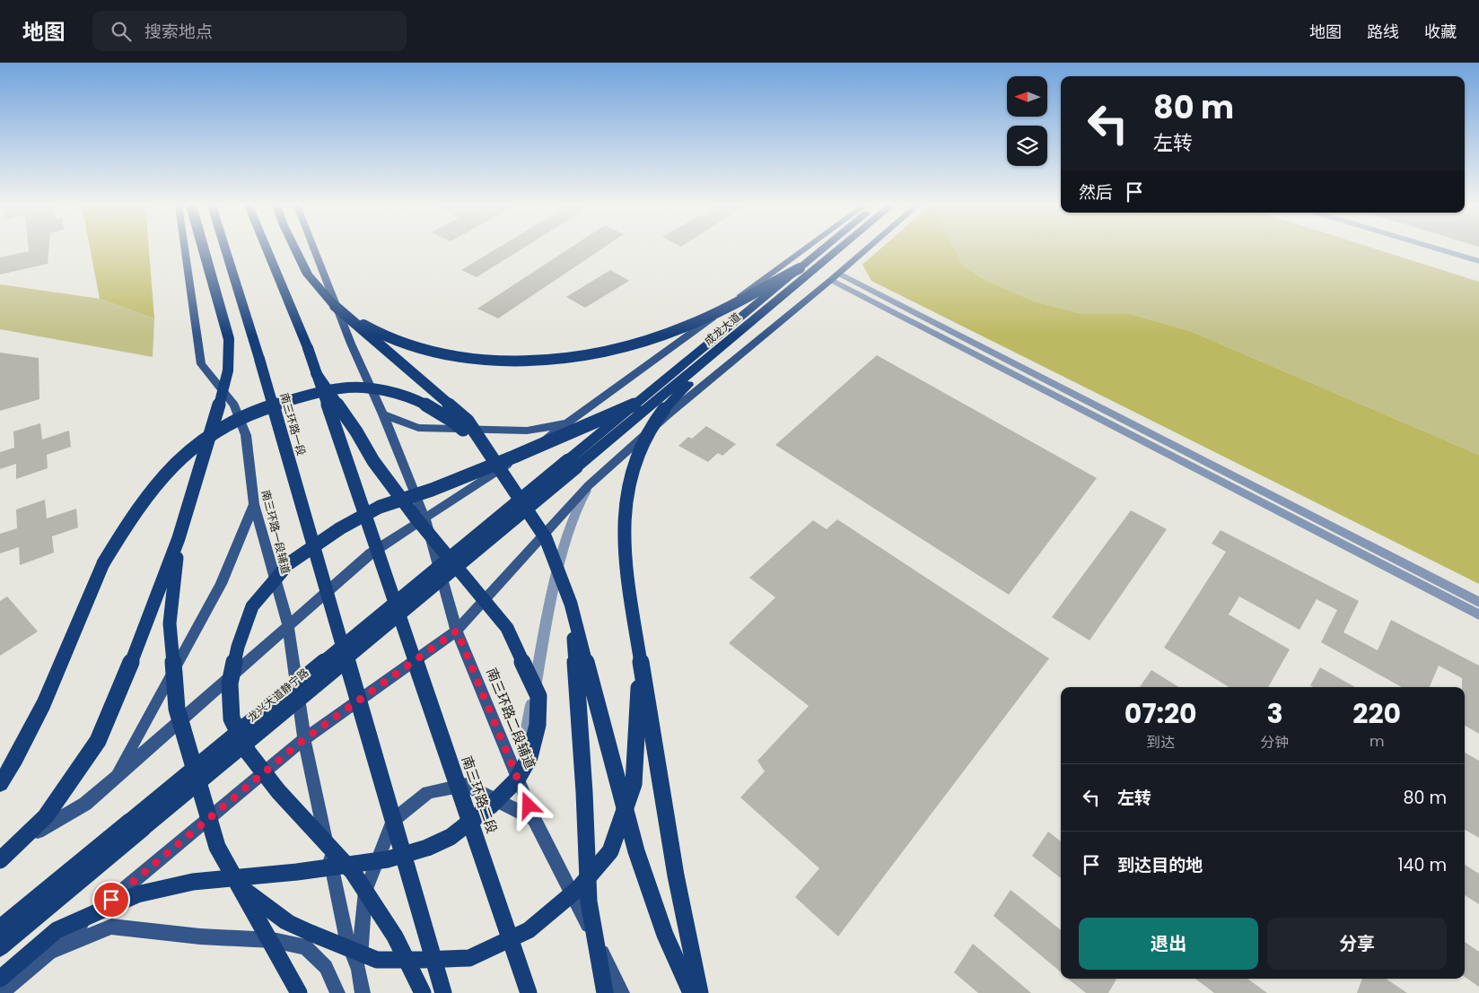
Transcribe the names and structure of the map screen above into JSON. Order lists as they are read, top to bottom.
{
  "streets": {
    "highway": [
      "成龙大道",
      "南三环路一段",
      "龙兴大道静宁路",
      "南三环路二段"
    ],
    "main road": ["南三环路一段辅道", "南三环路二段辅道"]
  },
  "crossings": [
    ["成龙大道", "龙兴大道静宁路"]
  ],
  "north": "left",
  "page": {
    "header": "地图",
    "search": "搜索地点",
    "nav": ["地图", "路线", "收藏"],
    "turn": ["80 m", "左转"],
    "then": "然后",
    "eta": [
      "07:20",
      "到达",
      "3",
      "分钟",
      "220",
      "m"
    ],
    "list": [
      {
        "name": "左转",
        "value": "80 m"
      },
      {
        "name": "到达目的地",
        "value": "140 m"
      }
    ],
    "buttons": ["退出", "分享"]
  }
}
